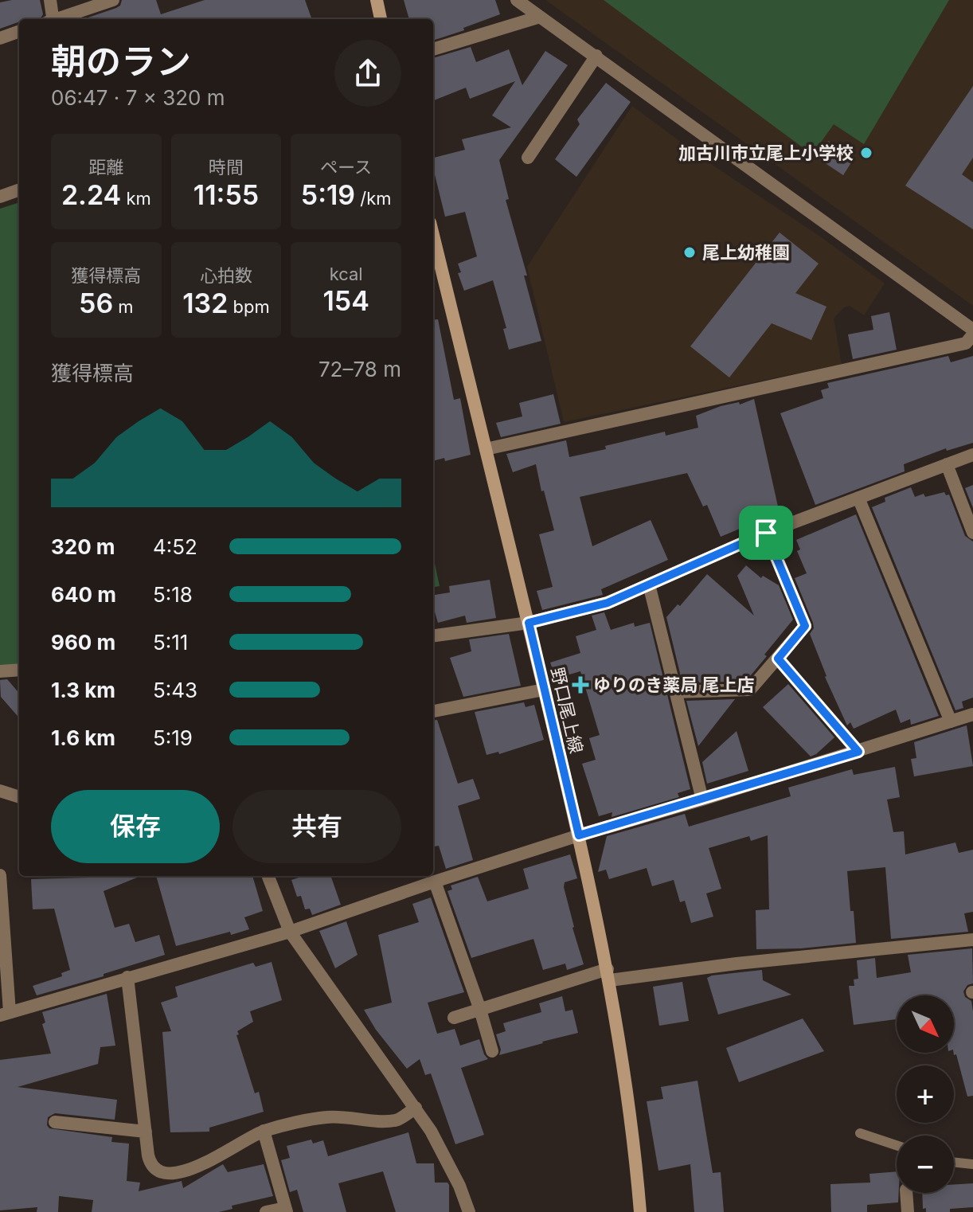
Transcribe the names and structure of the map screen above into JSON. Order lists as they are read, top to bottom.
{
  "streets": {
    "main road": ["野口尾上線"]
  },
  "places": {
    "other": ["加古川市立尾上小学校", "尾上幼稚園"],
    "health": ["ゆりのき薬局 尾上店"]
  },
  "north": "bottom right",
  "page": {
    "heading": ["朝のラン", "06:47 · 7 × 320 m"],
    "stats": [
      ["距離", "2.24 km"],
      ["時間", "11:55"],
      ["ペース", "5:19 /km"],
      ["獲得標高", "56 m"],
      ["心拍数", "132 bpm"],
      ["kcal", "154"]
    ],
    "chart": ["獲得標高", "72–78 m"],
    "list": [
      {
        "name": "320 m",
        "note": "4:52"
      },
      {
        "name": "640 m",
        "note": "5:18"
      },
      {
        "name": "960 m",
        "note": "5:11"
      },
      {
        "name": "1.3 km",
        "note": "5:43"
      },
      {
        "name": "1.6 km",
        "note": "5:19"
      }
    ],
    "buttons": ["保存", "共有"],
    "map_buttons": ["+", "−"]
  }
}
